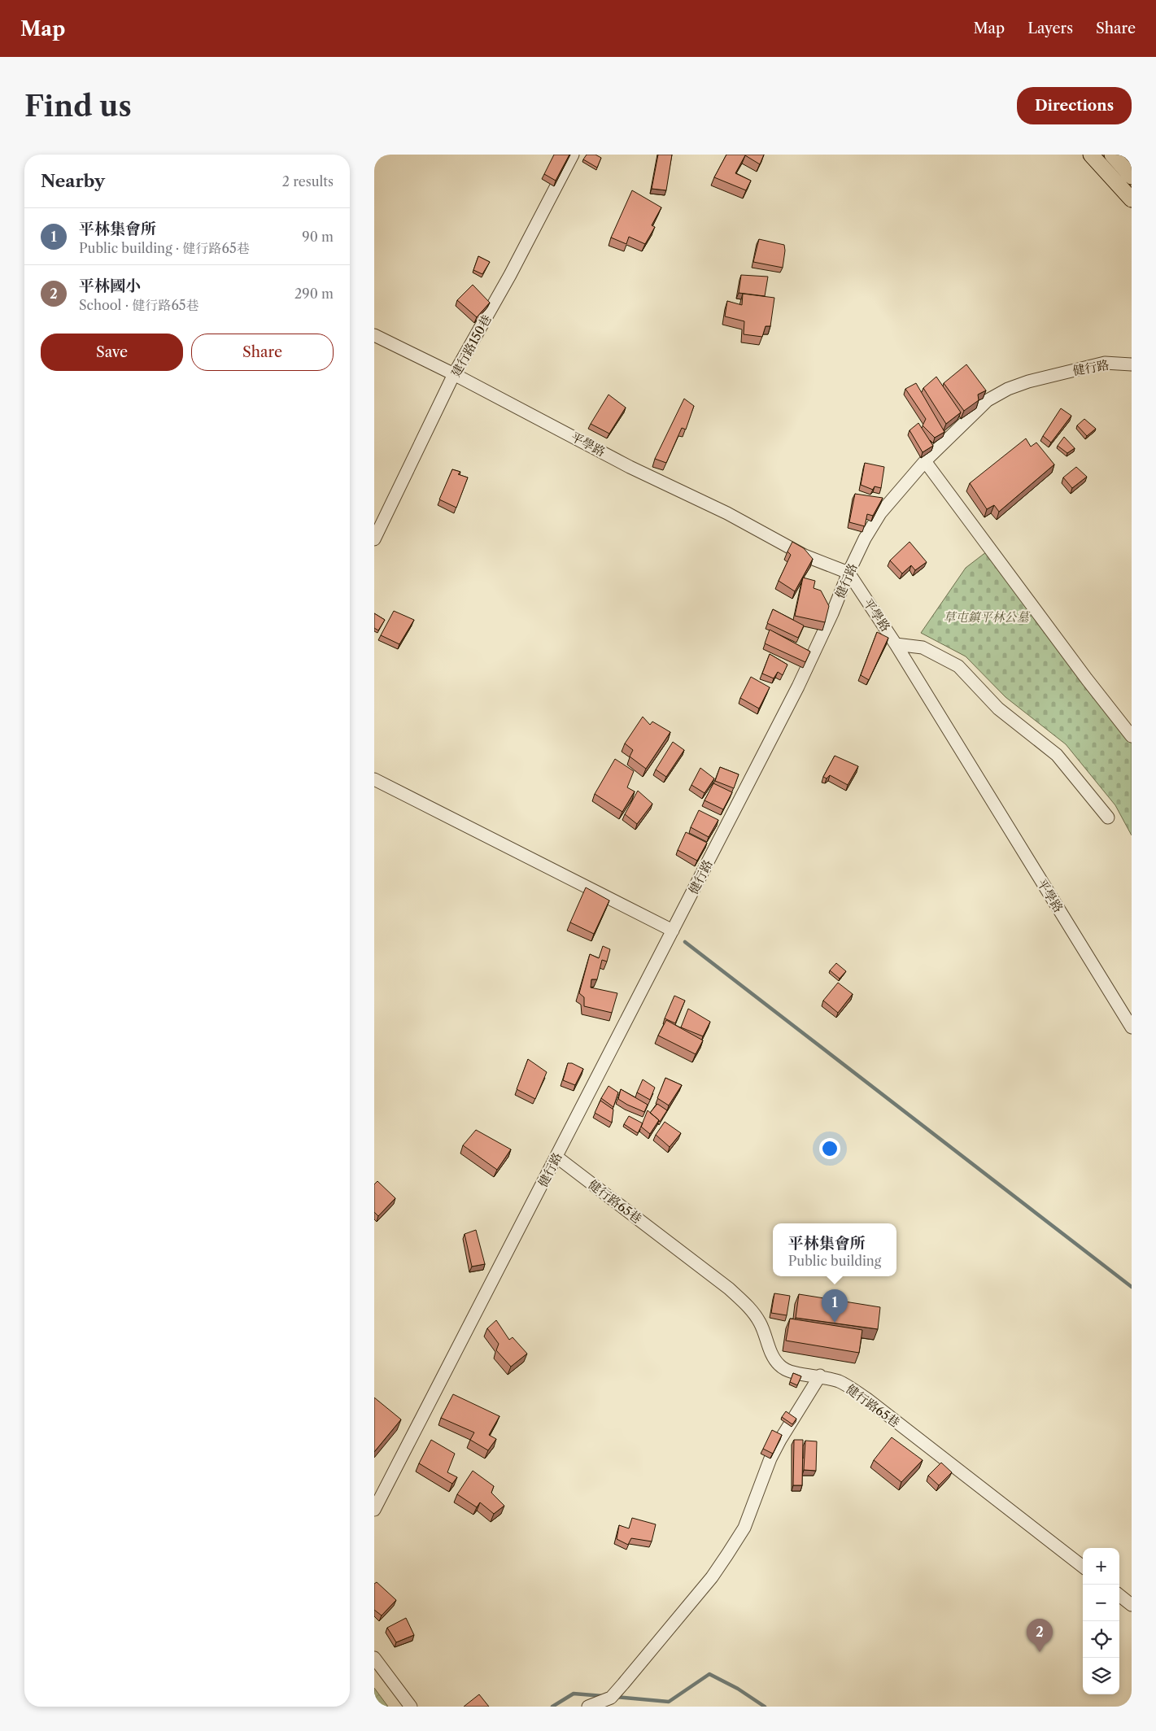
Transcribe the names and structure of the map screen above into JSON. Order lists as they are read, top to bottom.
{
  "streets": {
    "street": [
      "建行路150巷",
      "健行路",
      "平學路",
      "健行路65巷"
    ]
  },
  "crossings": [
    ["建行路150巷", "平學路"],
    ["健行路", "平學路"],
    ["健行路", "健行路65巷"]
  ],
  "parks": ["草屯鎮平林公墓"],
  "page": {
    "header": "Map",
    "nav": ["Map", "Layers", "Share"],
    "buttons": [
      "Directions",
      ["Save", "Share"]
    ],
    "title": "Find us",
    "heading": ["Nearby", "2 results"],
    "list": [
      {
        "mark": "1",
        "name": "平林集會所",
        "note": "Public building · 健行路65巷",
        "value": "90 m"
      },
      {
        "mark": "2",
        "name": "平林國小",
        "note": "School · 健行路65巷",
        "value": "290 m"
      }
    ],
    "popup": ["平林集會所", "Public building"],
    "pins": ["1", "2"],
    "map_buttons": ["+", "−"]
  }
}
